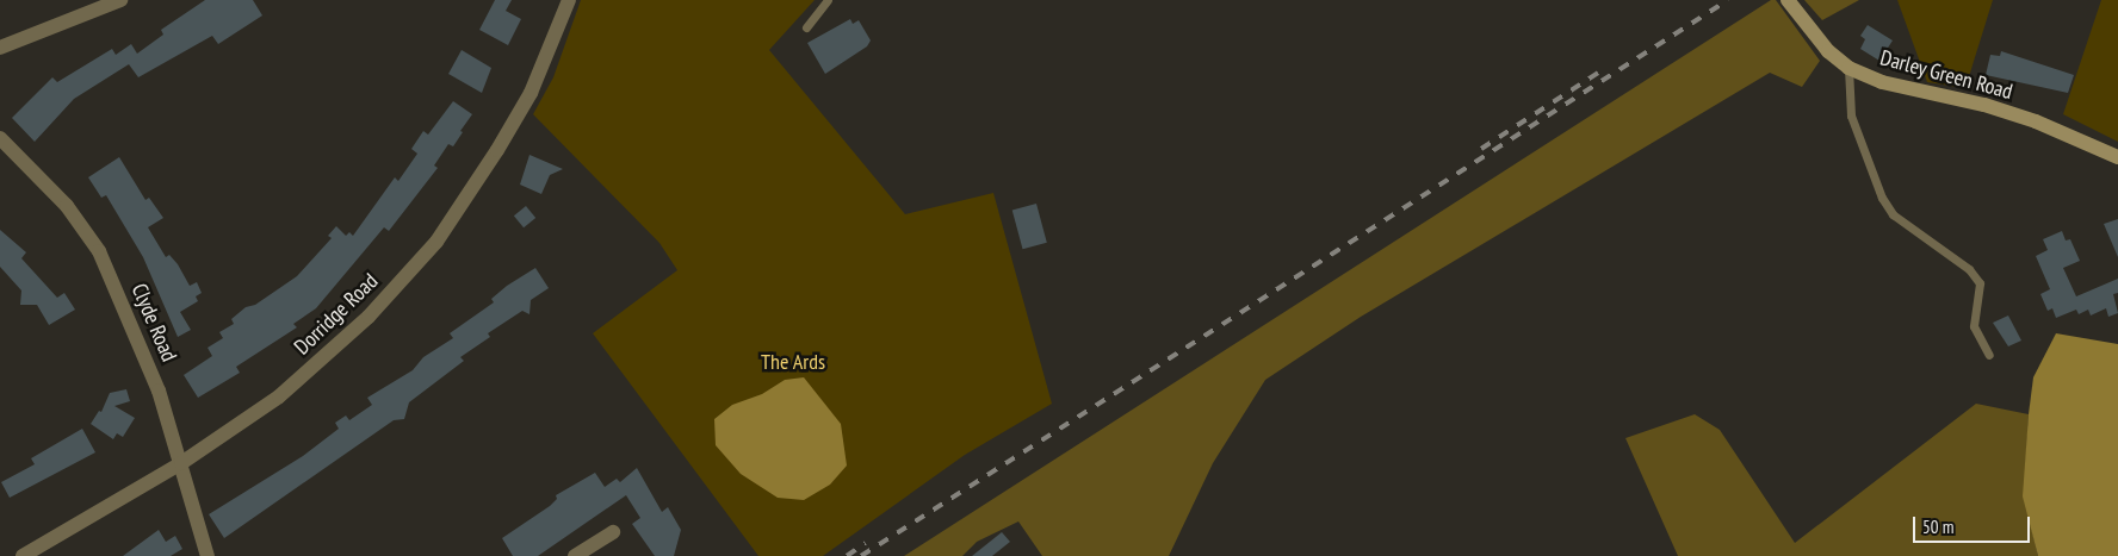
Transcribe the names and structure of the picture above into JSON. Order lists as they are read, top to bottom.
{
  "streets": {
    "street": ["Darley Green Road", "Dorridge Road", "Clyde Road"]
  },
  "crossings": [
    ["Dorridge Road", "Clyde Road"]
  ],
  "parks": ["The Ards"],
  "scale_bar": "50 m"
}
